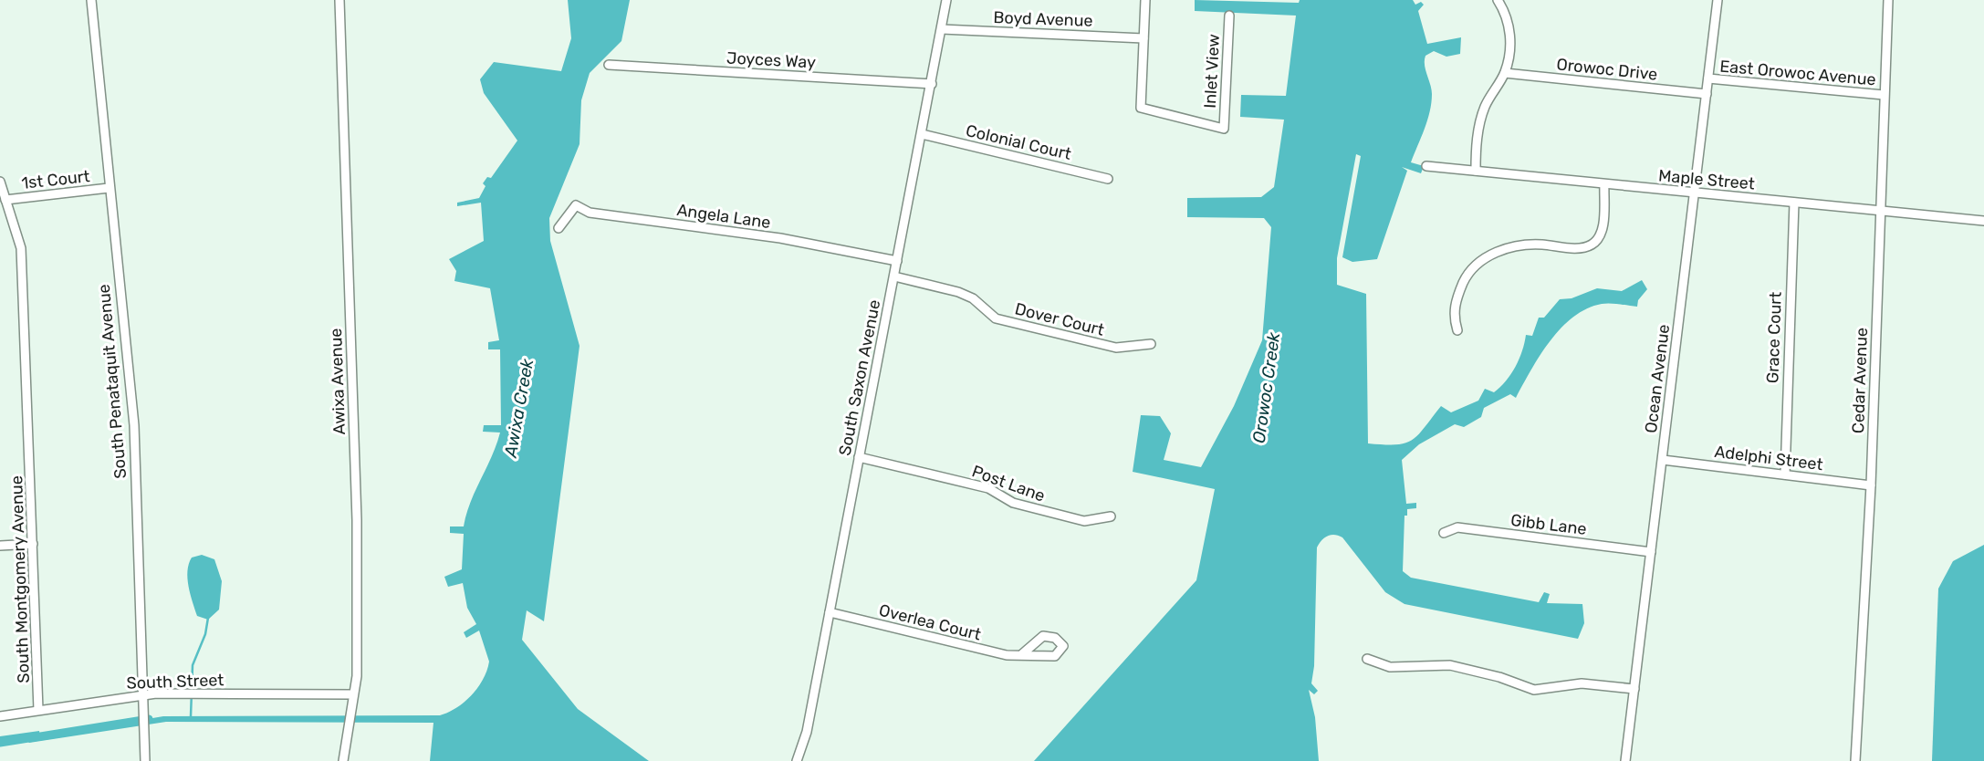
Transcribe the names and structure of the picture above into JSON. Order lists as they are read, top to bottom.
{
  "streets": {
    "street": [
      "Boyd Avenue",
      "Joyces Way",
      "Orowoc Drive",
      "Inlet View",
      "East Orowoc Avenue",
      "Colonial Court",
      "1st Court",
      "Maple Street",
      "Angela Lane",
      "Dover Court",
      "Grace Court",
      "South Saxon Avenue",
      "Ocean Avenue",
      "Cedar Avenue",
      "South Penataquit Avenue",
      "Awixa Avenue",
      "Adelphi Street",
      "Post Lane",
      "Gibb Lane",
      "South Montgomery Avenue",
      "Overlea Court",
      "South Street"
    ]
  },
  "crossings": [
    ["Boyd Avenue", "Inlet View"],
    ["Boyd Avenue", "South Saxon Avenue"],
    ["Joyces Way", "South Saxon Avenue"],
    ["Orowoc Drive", "Ocean Avenue"],
    ["East Orowoc Avenue", "Ocean Avenue"],
    ["East Orowoc Avenue", "Cedar Avenue"],
    ["Colonial Court", "South Saxon Avenue"],
    ["1st Court", "South Penataquit Avenue"],
    ["1st Court", "South Montgomery Avenue"],
    ["Maple Street", "Grace Court"],
    ["Maple Street", "Ocean Avenue"],
    ["Maple Street", "Cedar Avenue"],
    ["Angela Lane", "South Saxon Avenue"],
    ["Dover Court", "South Saxon Avenue"],
    ["Grace Court", "Adelphi Street"],
    ["South Saxon Avenue", "Post Lane"],
    ["South Saxon Avenue", "Overlea Court"],
    ["Ocean Avenue", "Adelphi Street"],
    ["Ocean Avenue", "Gibb Lane"],
    ["Cedar Avenue", "Adelphi Street"],
    ["South Penataquit Avenue", "South Street"],
    ["Awixa Avenue", "South Street"],
    ["South Montgomery Avenue", "South Street"]
  ],
  "water": ["Orowoc Creek", "Awixa Creek"]
}
